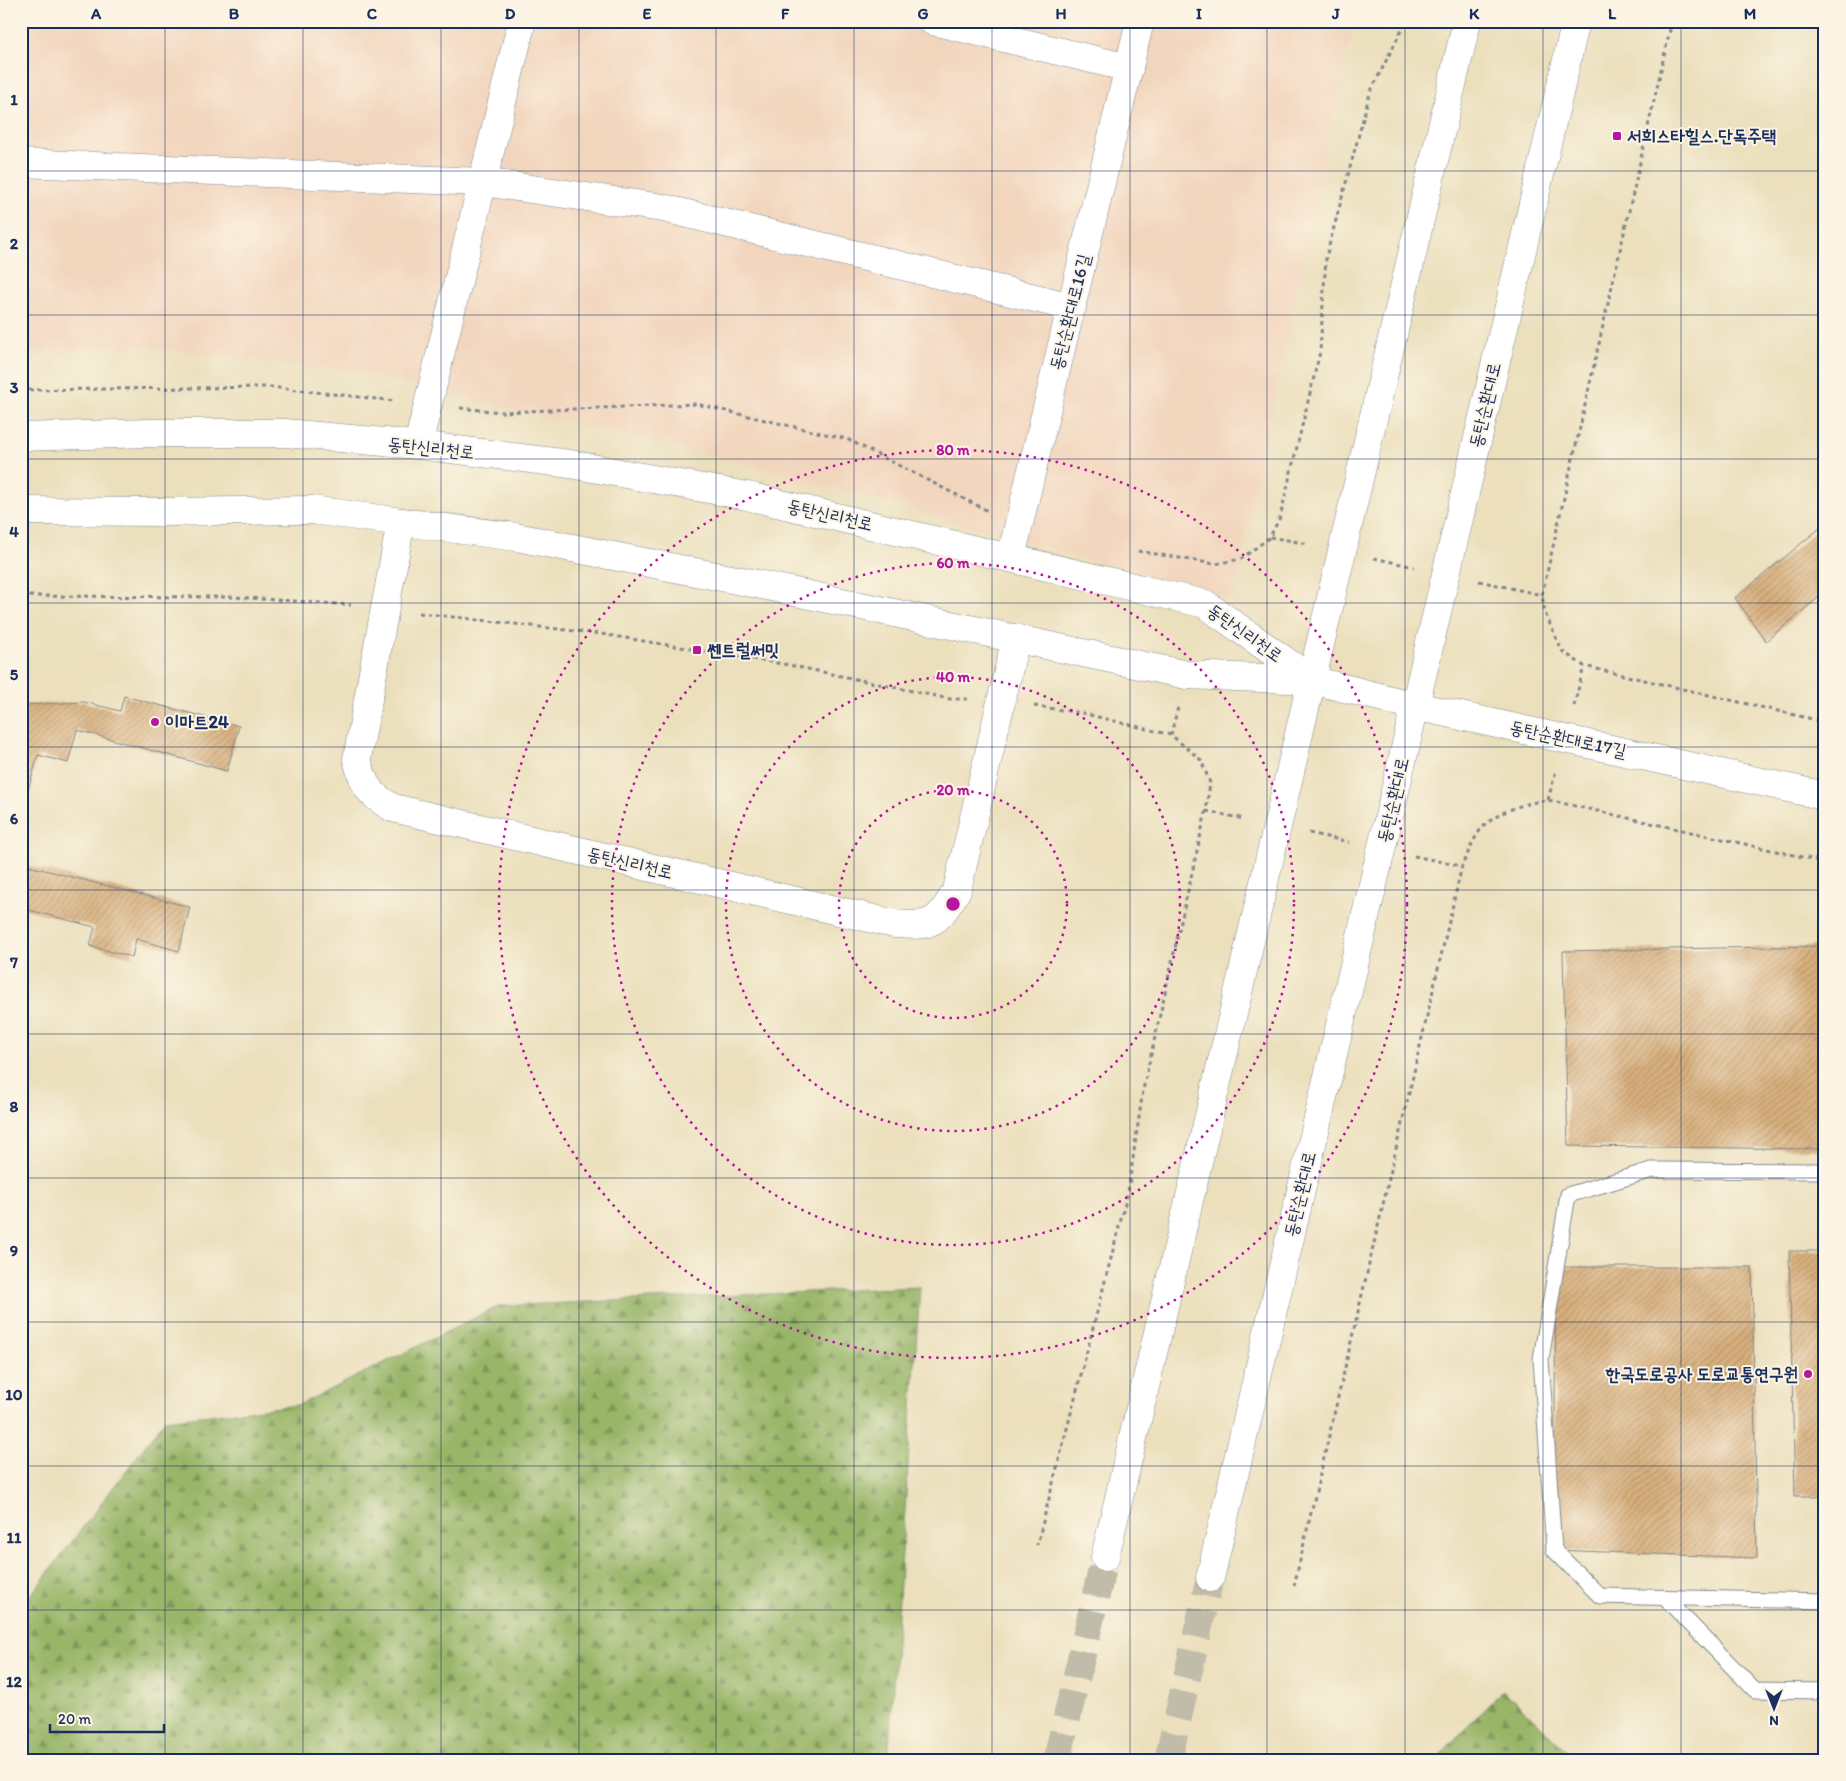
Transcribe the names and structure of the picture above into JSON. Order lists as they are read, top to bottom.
{
  "streets": {
    "main road": [
      "동탄순환대로16길",
      "동탄순환대로",
      "동탄신리천로",
      "동탄순환대로17길"
    ]
  },
  "crossings": [
    ["동탄순환대로16길", "동탄신리천로"],
    ["동탄순환대로", "동탄순환대로17길"],
    ["동탄신리천로", "동탄순환대로17길"]
  ],
  "places": {
    "transit": ["서희스타힐스.단독주택", "쎈트럴써밋"],
    "other": ["이마트24", "한국도로공사 도로교통연구원"]
  },
  "scale_bar": "20 m",
  "north": "bottom",
  "grid": {
    "columns": [
      "A",
      "B",
      "C",
      "D",
      "E",
      "F",
      "G",
      "H",
      "I",
      "J",
      "K",
      "L",
      "M"
    ],
    "rows": [
      "1",
      "2",
      "3",
      "4",
      "5",
      "6",
      "7",
      "8",
      "9",
      "10",
      "11",
      "12"
    ]
  },
  "rings": [
    "80 m",
    "60 m",
    "40 m",
    "20 m"
  ]
}
